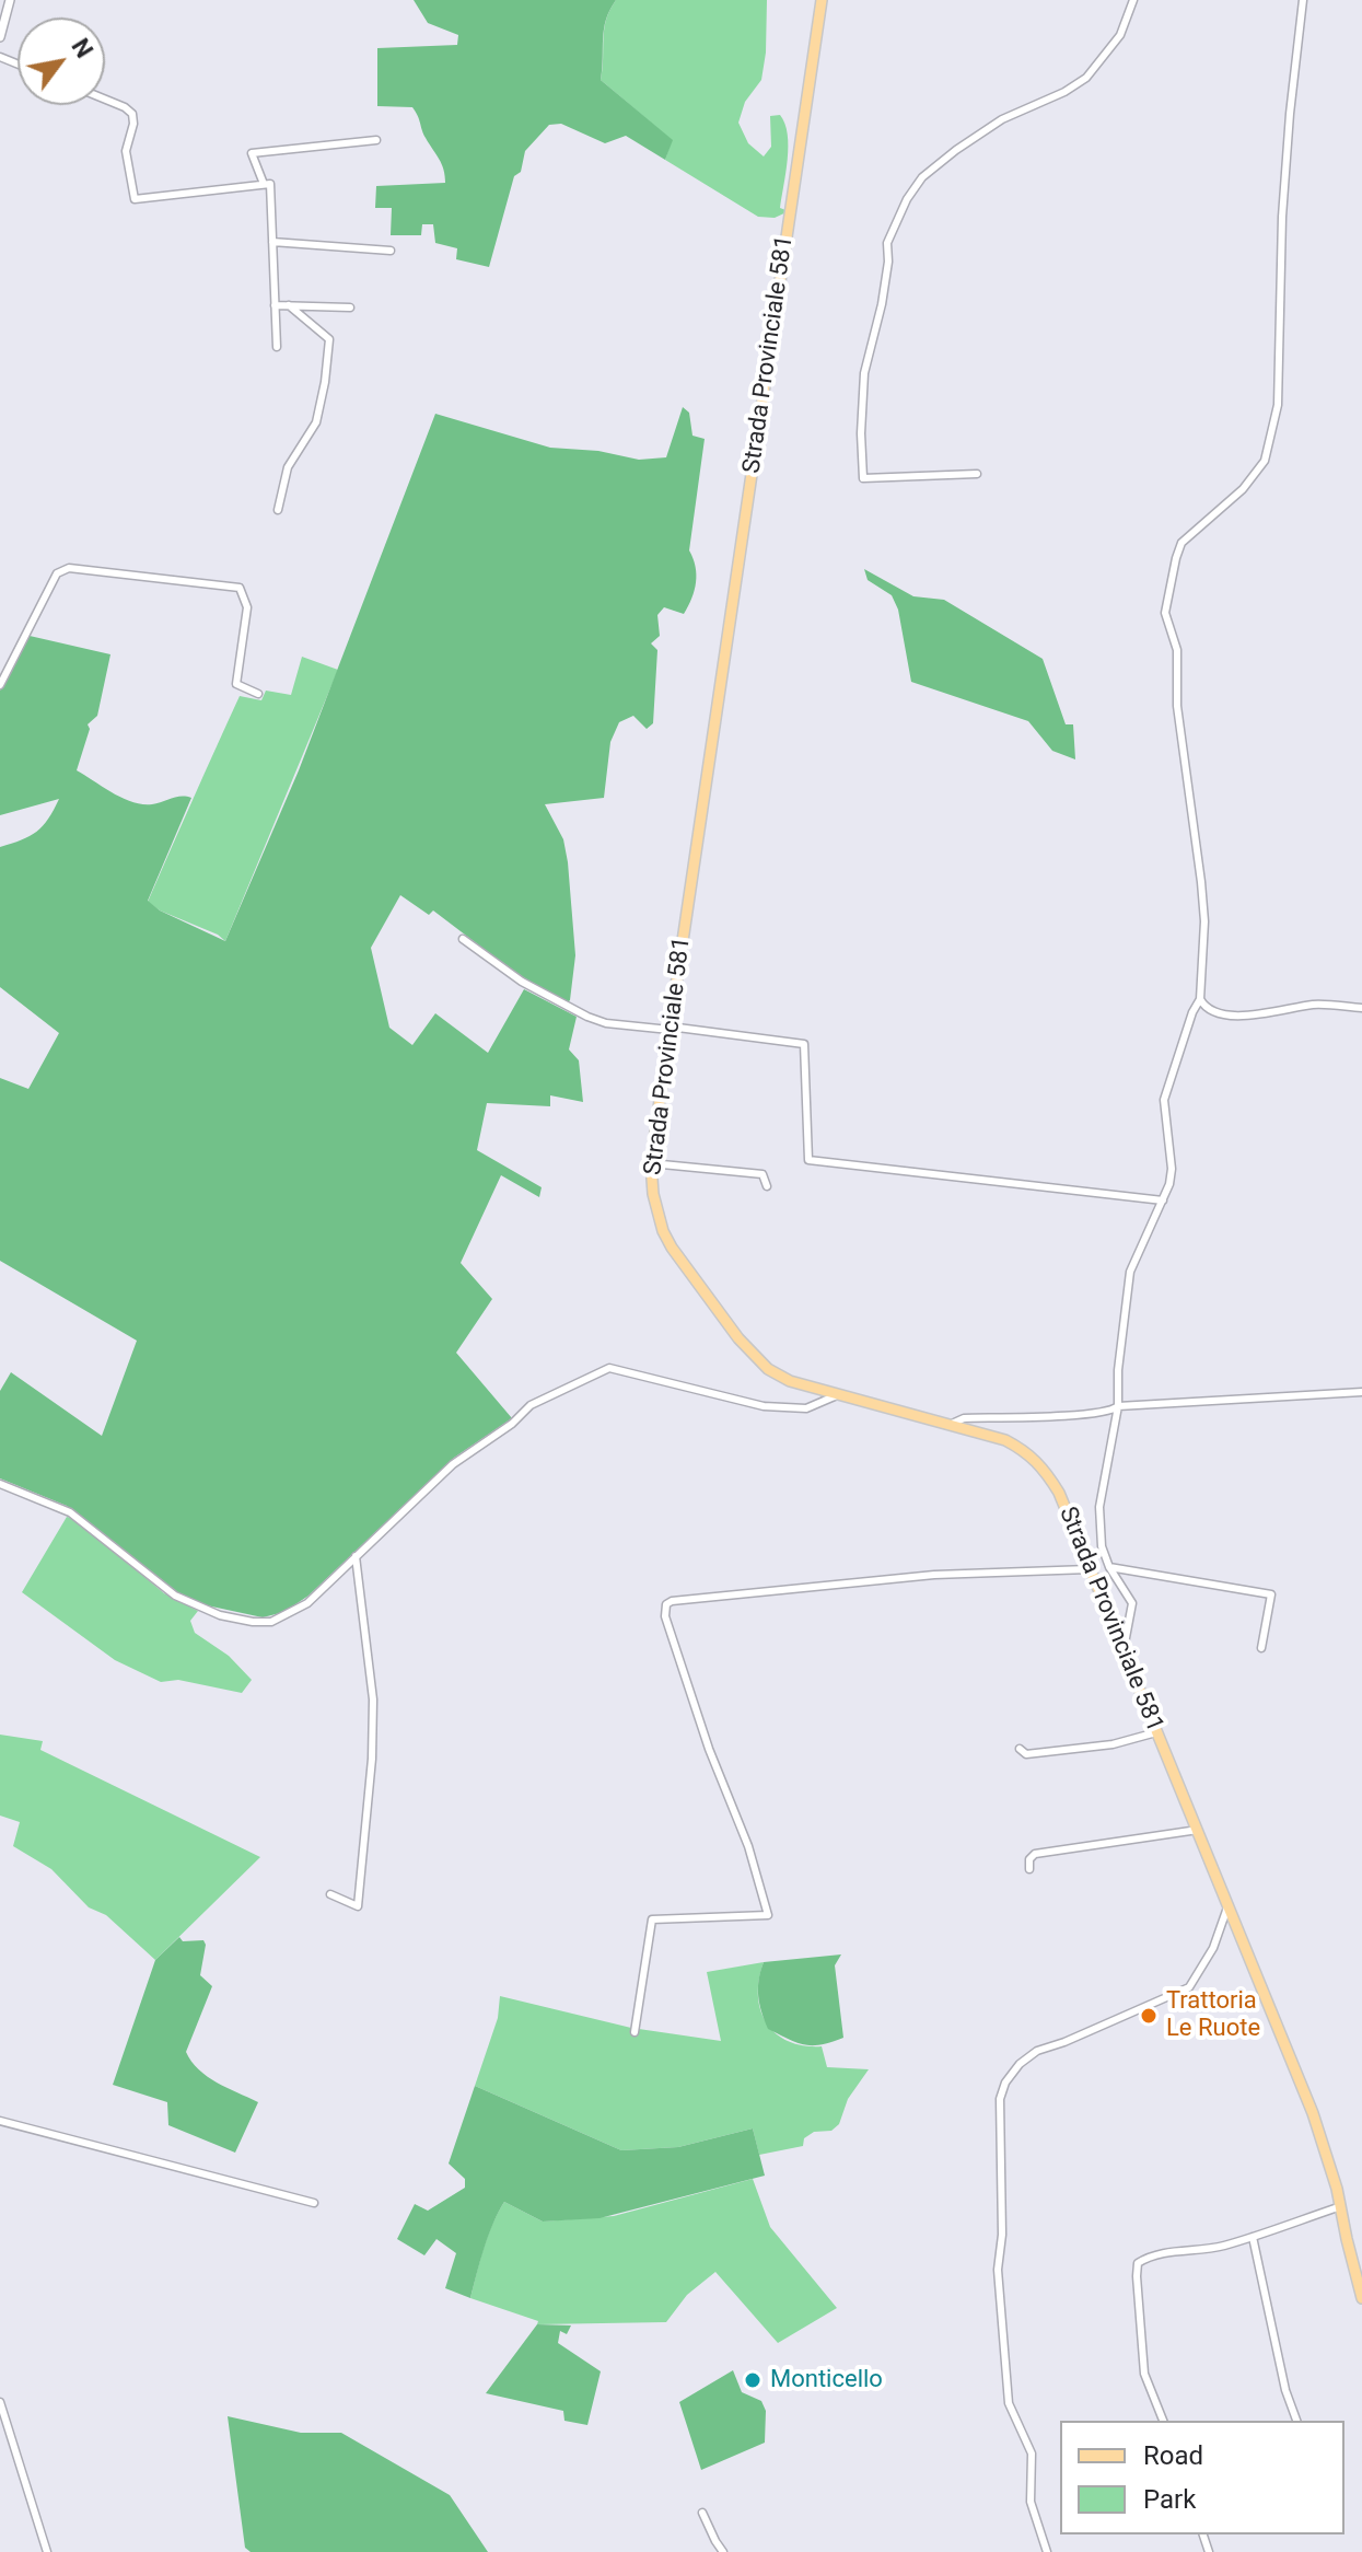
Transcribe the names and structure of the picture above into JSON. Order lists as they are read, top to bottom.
{
  "streets": {
    "main road": ["Strada Provinciale 581"]
  },
  "places": ["Trattoria Le Ruote", "Monticello"],
  "legend": ["Road", "Park"],
  "north": "top right"
}
